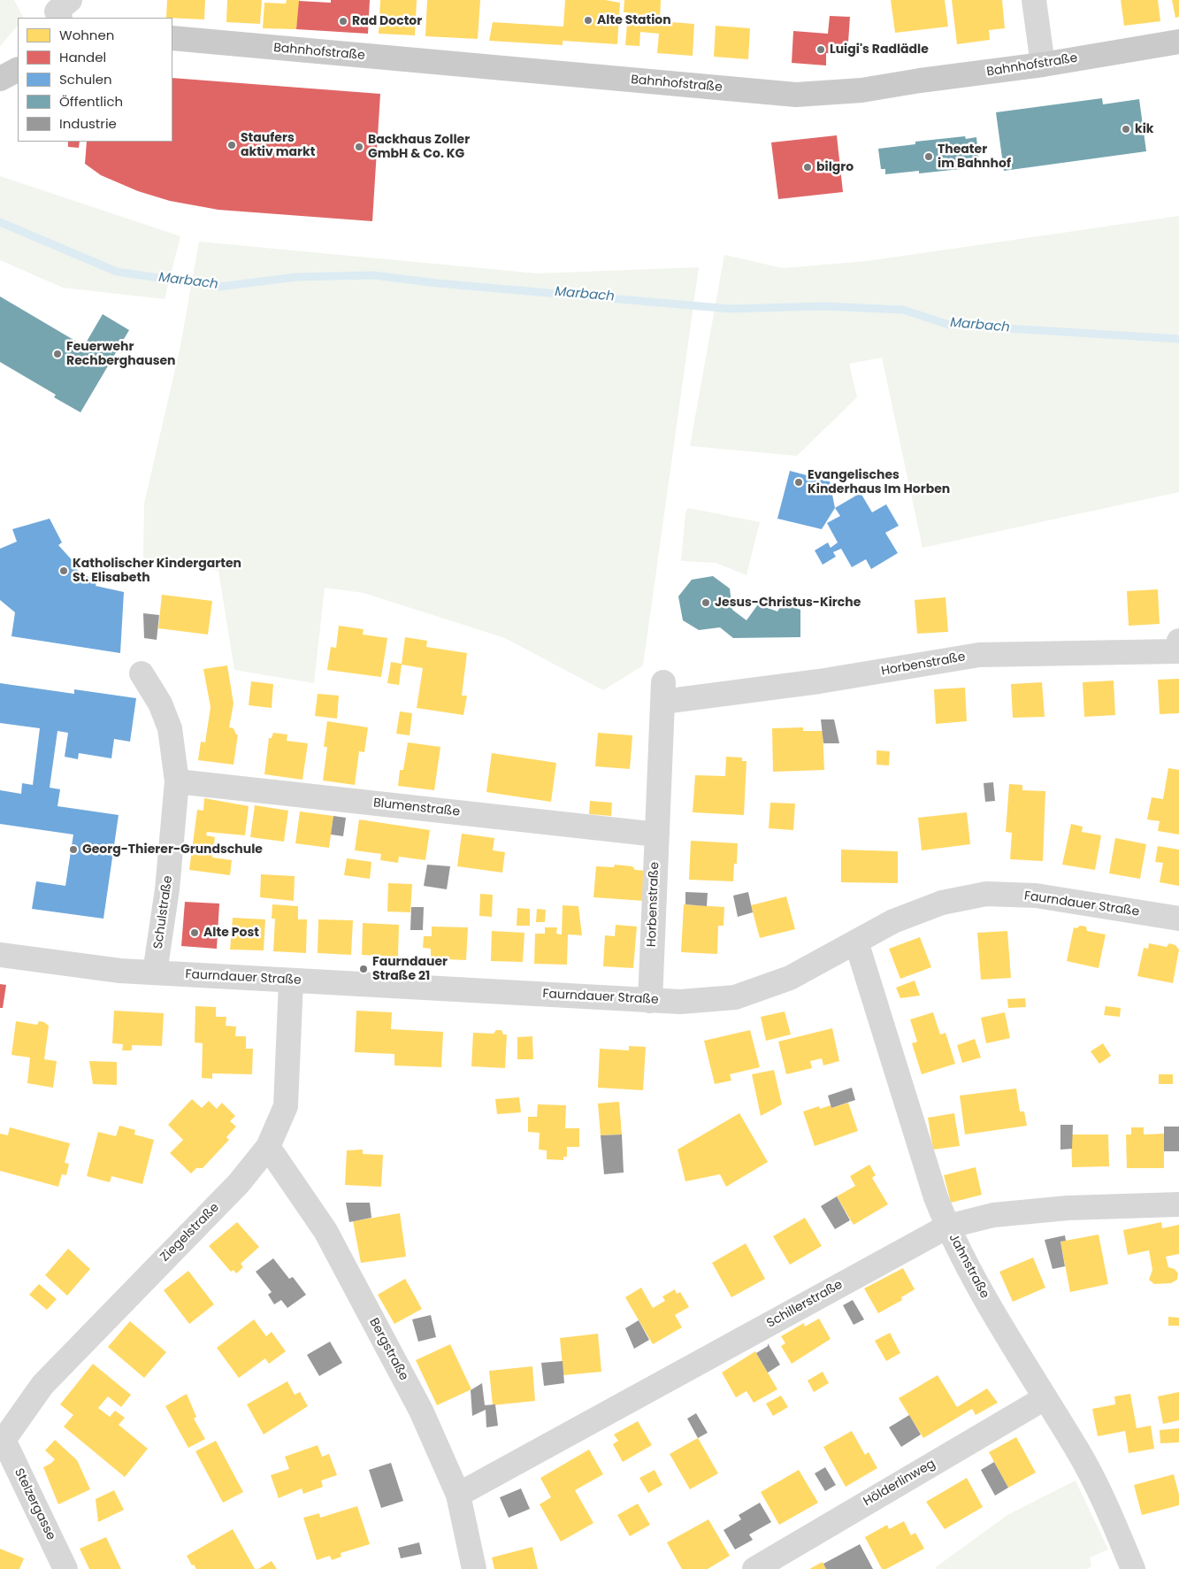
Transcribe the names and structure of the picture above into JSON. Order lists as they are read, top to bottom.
{
  "streets": {
    "main road": ["Bahnhofstraße"],
    "street": [
      "Horbenstraße",
      "Blumenstraße",
      "Faurndauer Straße",
      "Schulstraße",
      "Ziegelstraße",
      "Jahnstraße",
      "Schillerstraße",
      "Bergstraße",
      "Hölderlinweg",
      "Stelzergasse"
    ]
  },
  "crossings": [
    ["Horbenstraße", "Blumenstraße"],
    ["Horbenstraße", "Faurndauer Straße"],
    ["Blumenstraße", "Schulstraße"],
    ["Faurndauer Straße", "Schulstraße"],
    ["Faurndauer Straße", "Ziegelstraße"],
    ["Faurndauer Straße", "Jahnstraße"],
    ["Ziegelstraße", "Bergstraße"],
    ["Ziegelstraße", "Stelzergasse"],
    ["Jahnstraße", "Schillerstraße"],
    ["Jahnstraße", "Hölderlinweg"],
    ["Schillerstraße", "Bergstraße"]
  ],
  "water": ["Marbach"],
  "places": [
    "Alte Station",
    "Rad Doctor",
    "Luigi's Radlädle",
    "kik",
    "Staufers aktiv markt",
    "Backhaus Zoller GmbH & Co. KG",
    "Theater im Bahnhof",
    "bilgro",
    "Feuerwehr Rechberghausen",
    "Evangelisches Kinderhaus Im Horben",
    "Katholischer Kindergarten St. Elisabeth",
    "Jesus-Christus-Kirche",
    "Georg-Thierer-Grundschule",
    "Alte Post",
    "Faurndauer Straße 21"
  ],
  "legend": [
    "Wohnen",
    "Handel",
    "Schulen",
    "Öffentlich",
    "Industrie"
  ]
}
